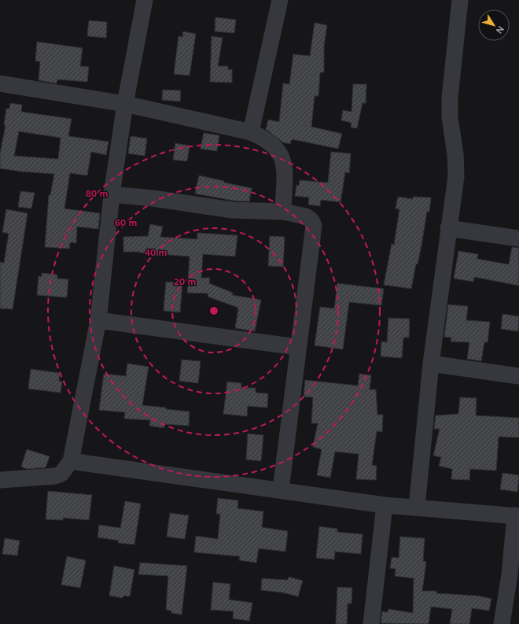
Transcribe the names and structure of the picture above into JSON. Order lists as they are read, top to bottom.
{
  "north": "bottom right",
  "rings": [
    "80 m",
    "60 m",
    "40 m",
    "20 m"
  ]
}
